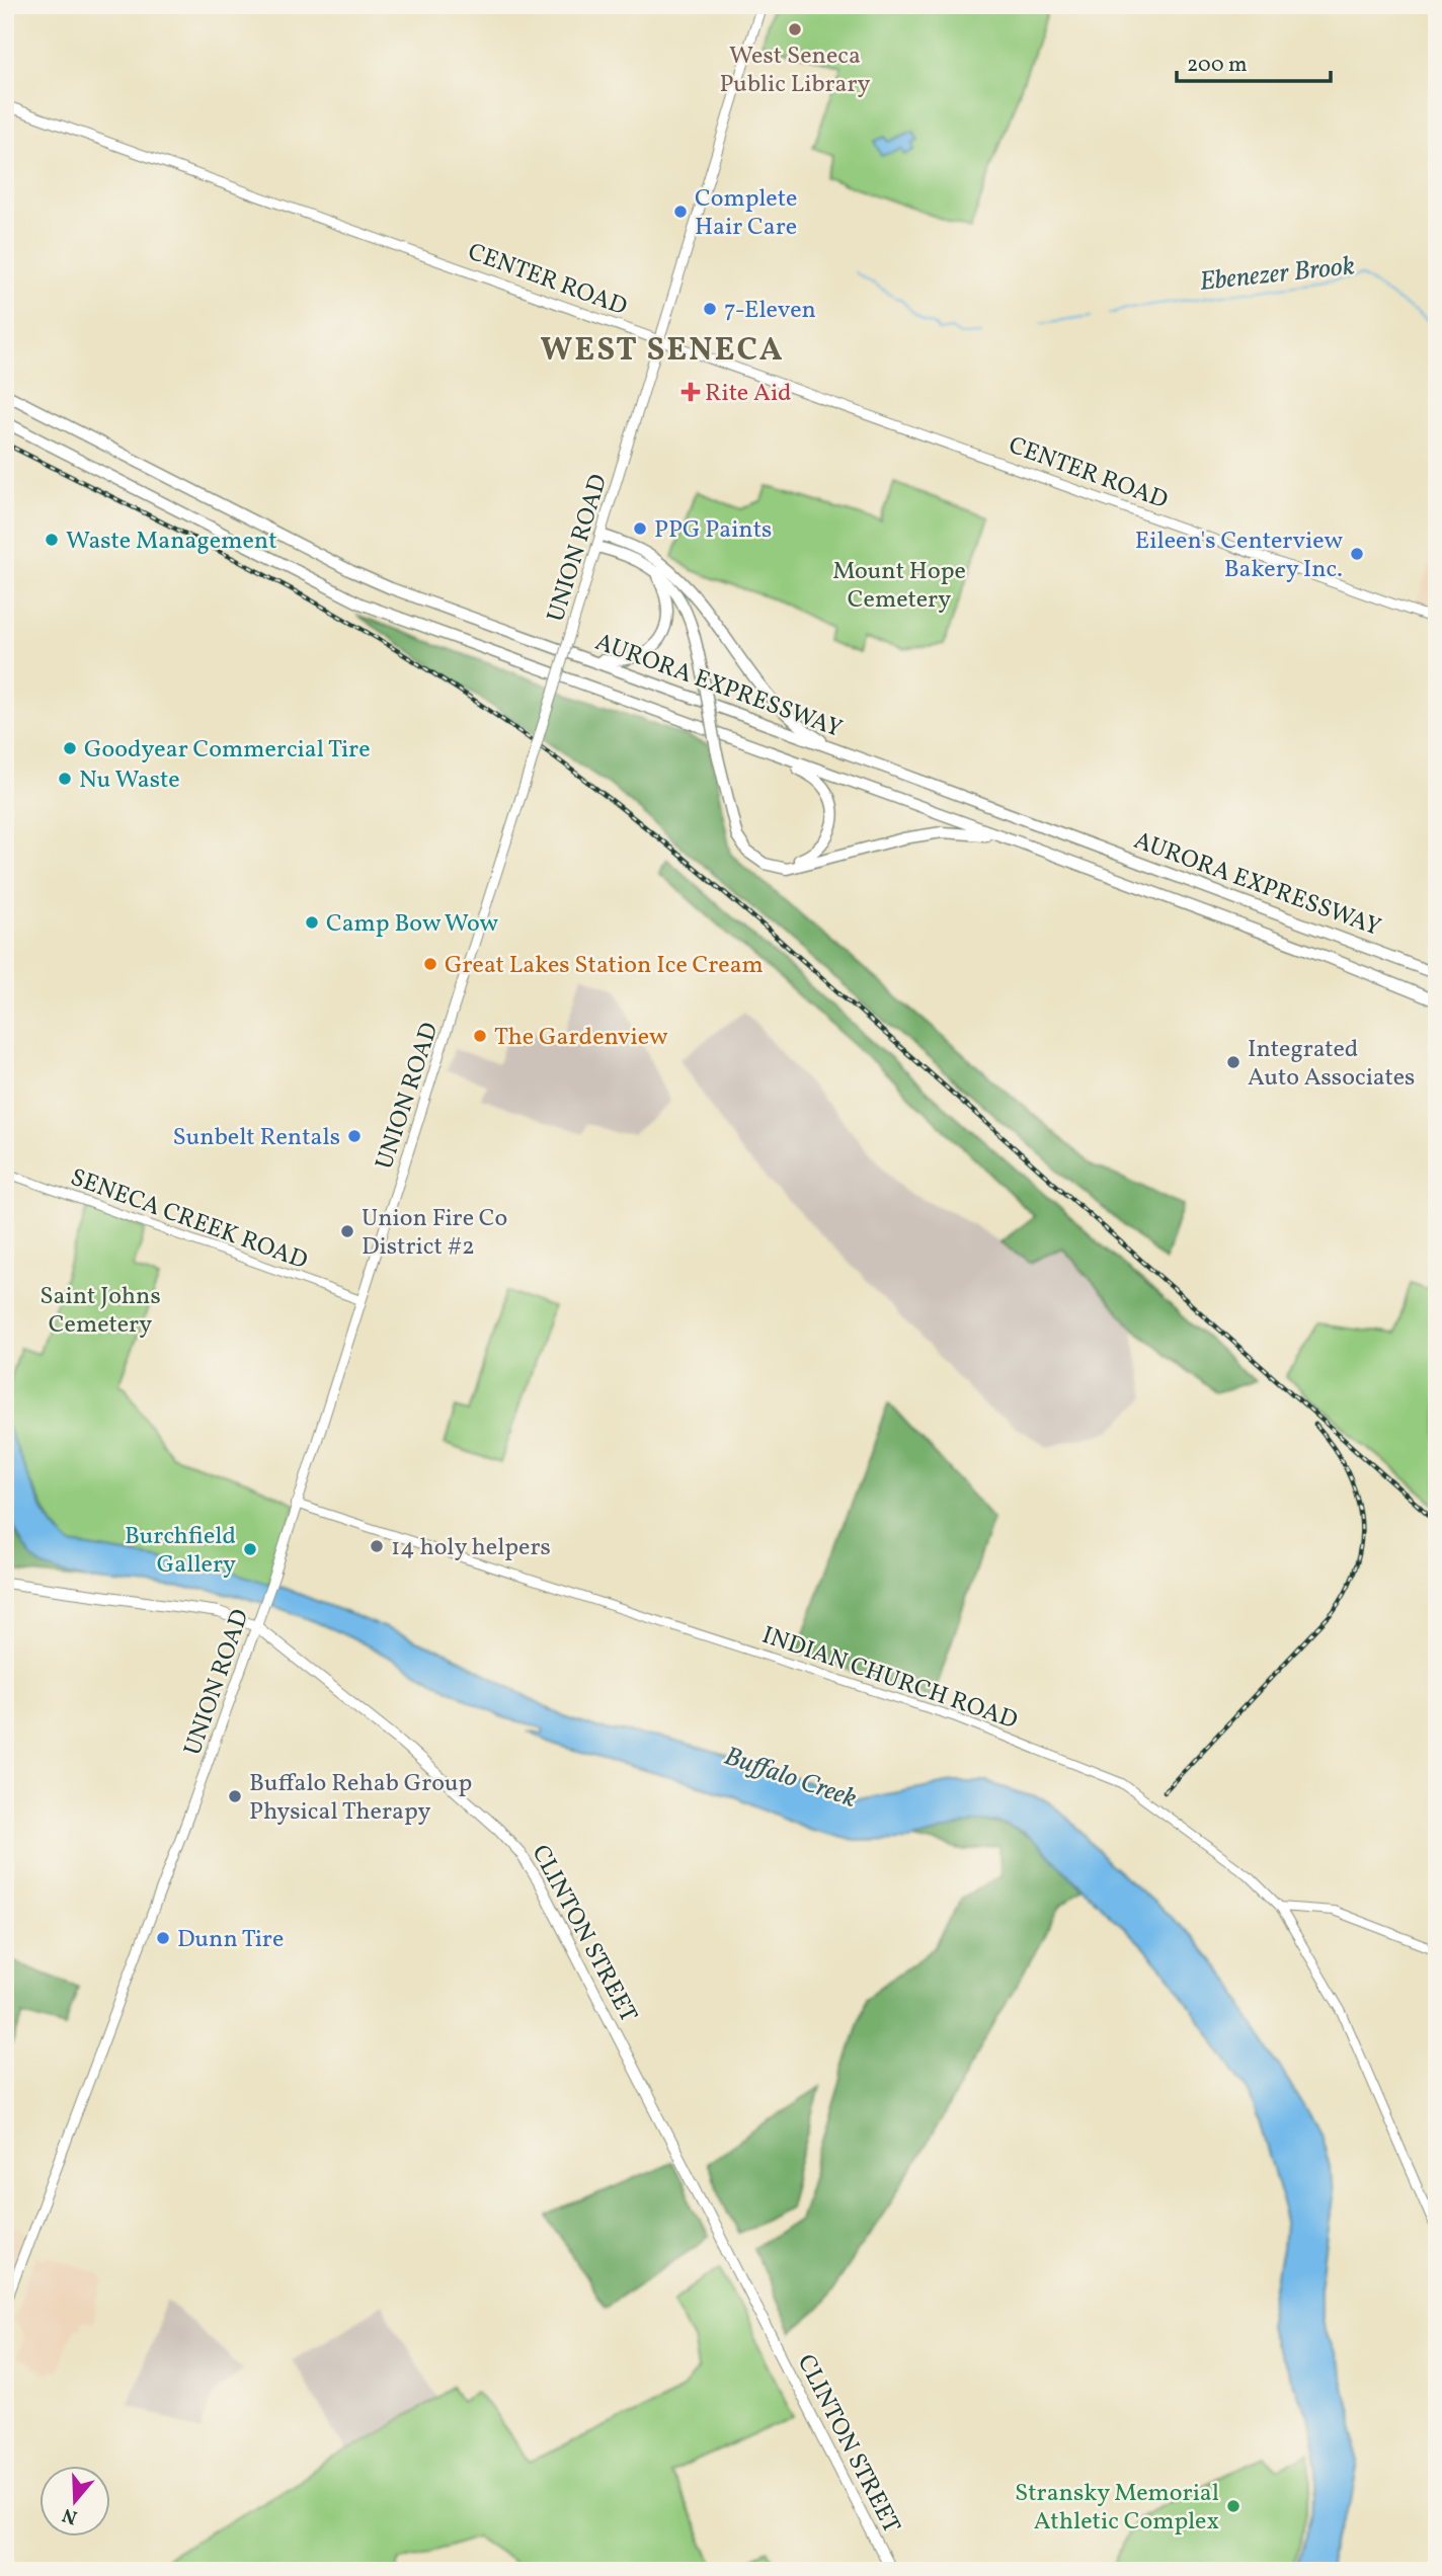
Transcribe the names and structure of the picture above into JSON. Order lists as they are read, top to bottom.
{
  "streets": {
    "highway": ["AURORA EXPRESSWAY"],
    "main road": ["CENTER ROAD", "UNION ROAD", "CLINTON STREET"],
    "street": ["SENECA CREEK ROAD", "INDIAN CHURCH ROAD"]
  },
  "crossings": [
    ["CENTER ROAD", "UNION ROAD"],
    ["UNION ROAD", "SENECA CREEK ROAD"],
    ["UNION ROAD", "INDIAN CHURCH ROAD"],
    ["UNION ROAD", "CLINTON STREET"]
  ],
  "districts": ["WEST SENECA"],
  "water": ["Ebenezer Brook", "Buffalo Creek"],
  "parks": ["Mount Hope Cemetery", "Saint Johns Cemetery"],
  "places": {
    "other": [
      "West Seneca Public Library",
      "Complete Hair Care",
      "7-Eleven",
      "PPG Paints",
      "Waste Management",
      "Eileen's Centerview Bakery Inc.",
      "Goodyear Commercial Tire",
      "Nu Waste",
      "Camp Bow Wow",
      "Great Lakes Station Ice Cream",
      "The Gardenview",
      "Integrated Auto Associates",
      "Sunbelt Rentals",
      "Union Fire Co District #2",
      "14 holy helpers",
      "Burchfield Gallery",
      "Buffalo Rehab Group Physical Therapy",
      "Dunn Tire",
      "Stransky Memorial Athletic Complex"
    ],
    "health": ["Rite Aid"]
  },
  "scale_bar": "200 m",
  "north": "bottom"
}
